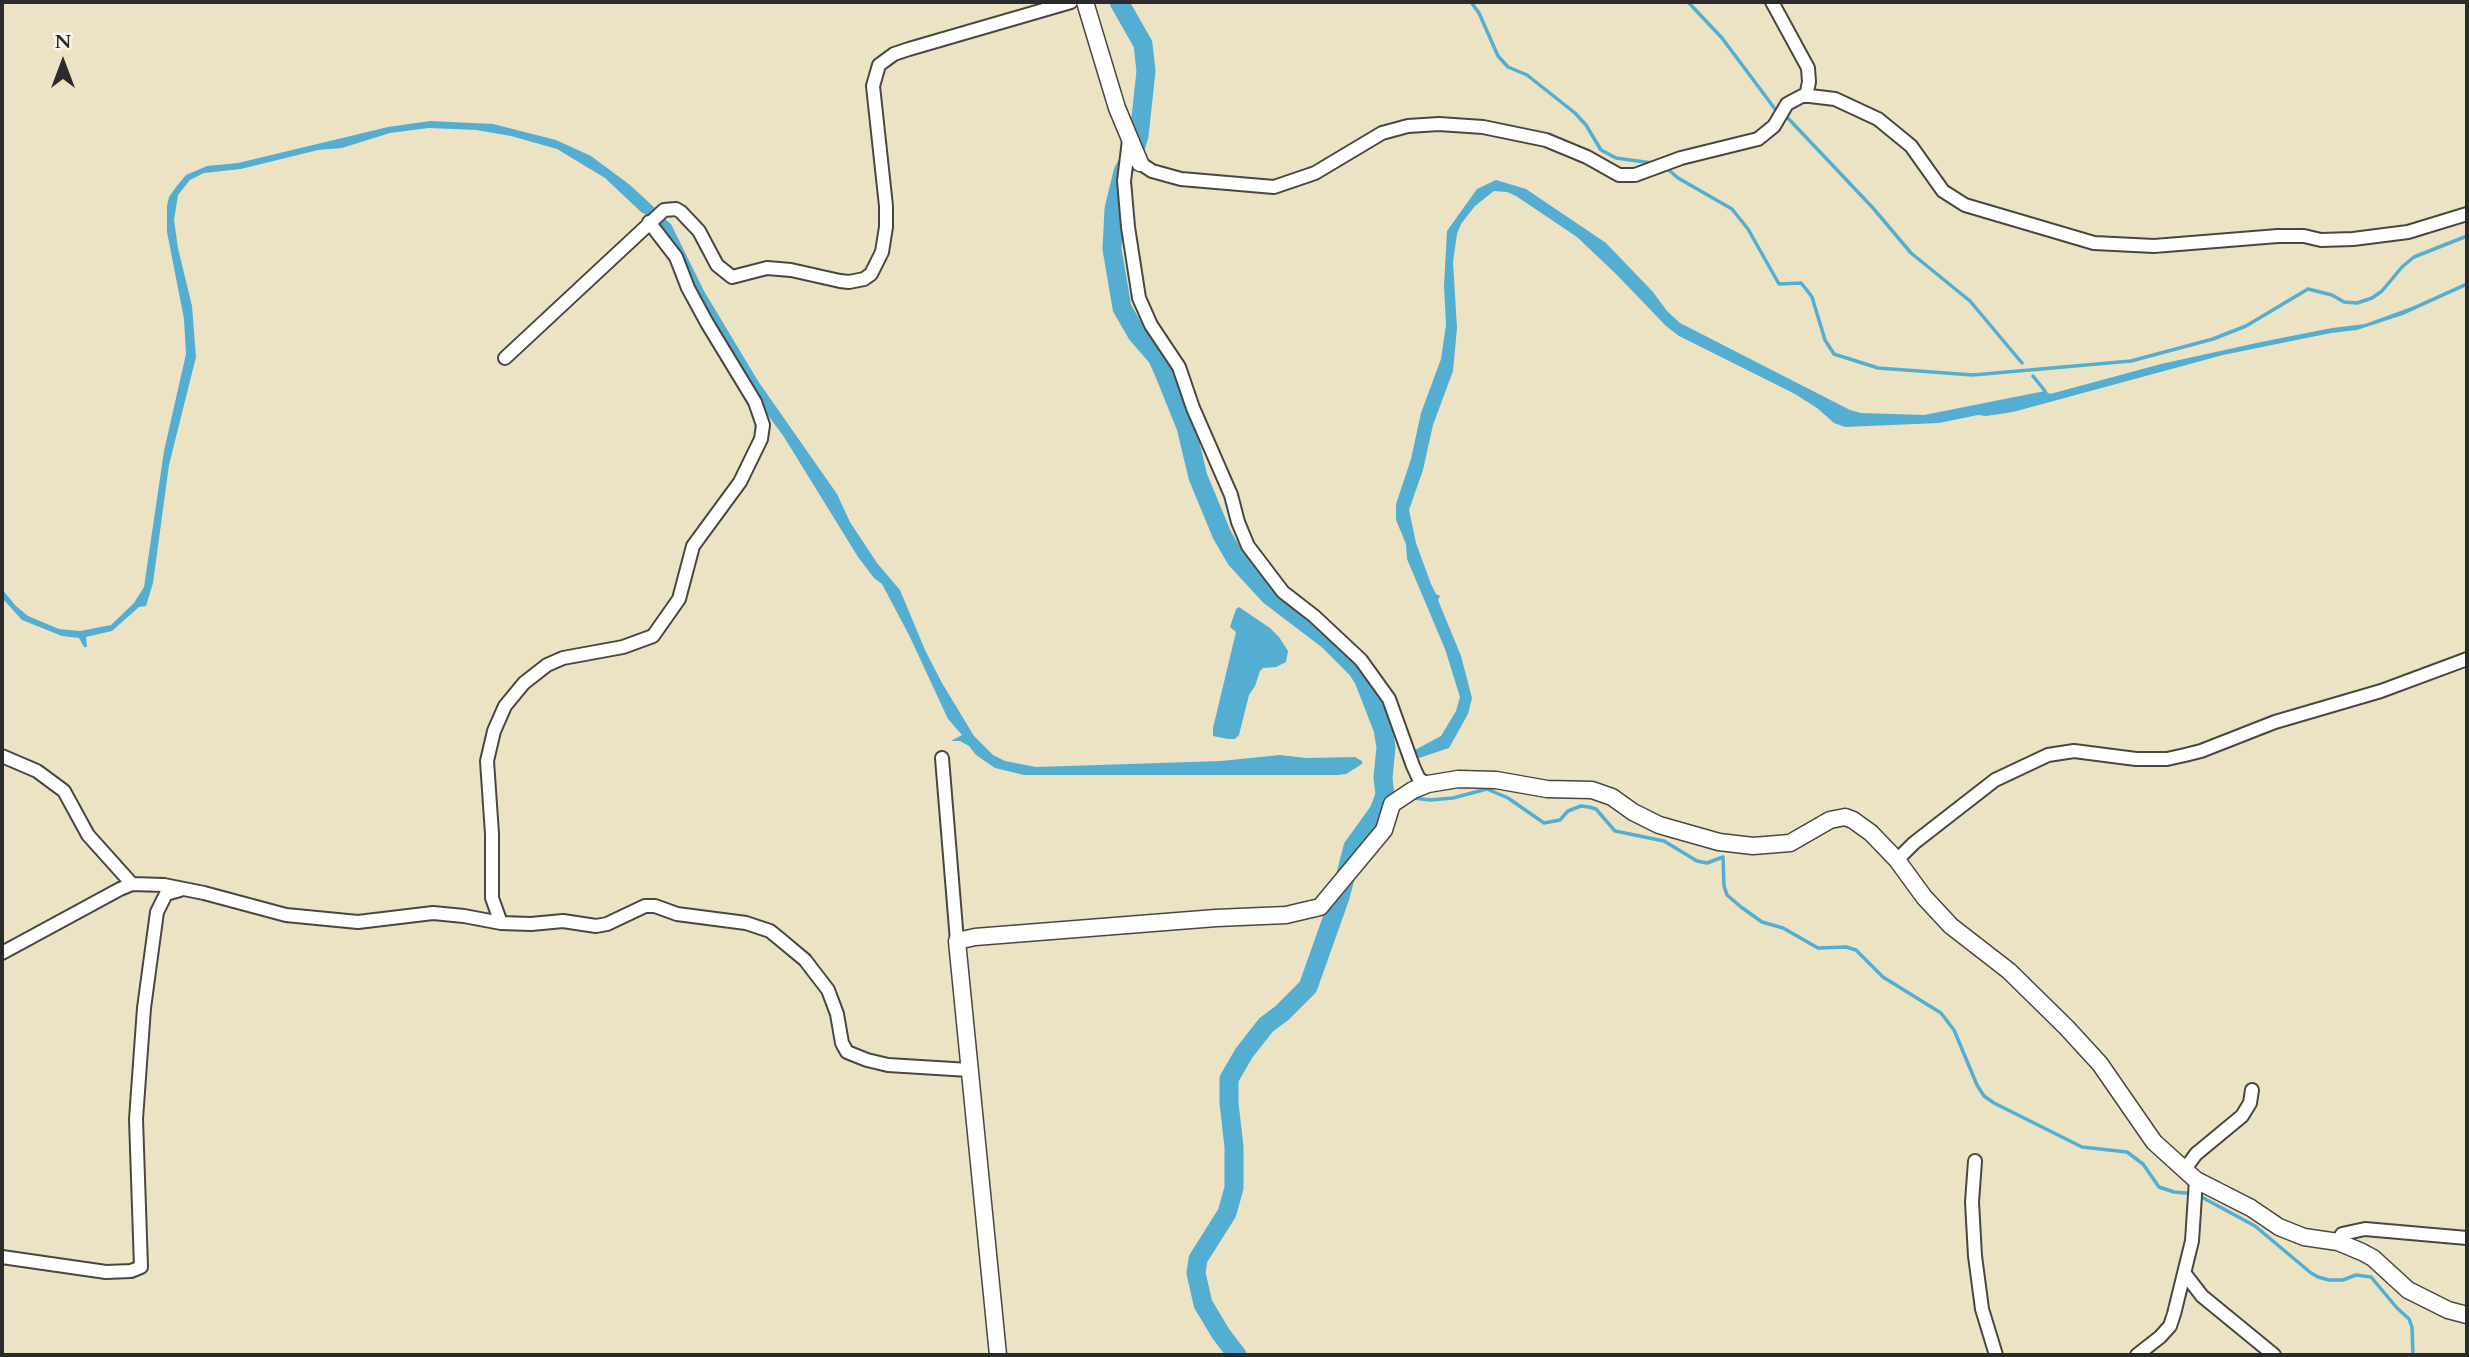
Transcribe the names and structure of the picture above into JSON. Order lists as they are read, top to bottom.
{
  "north": "top"
}
